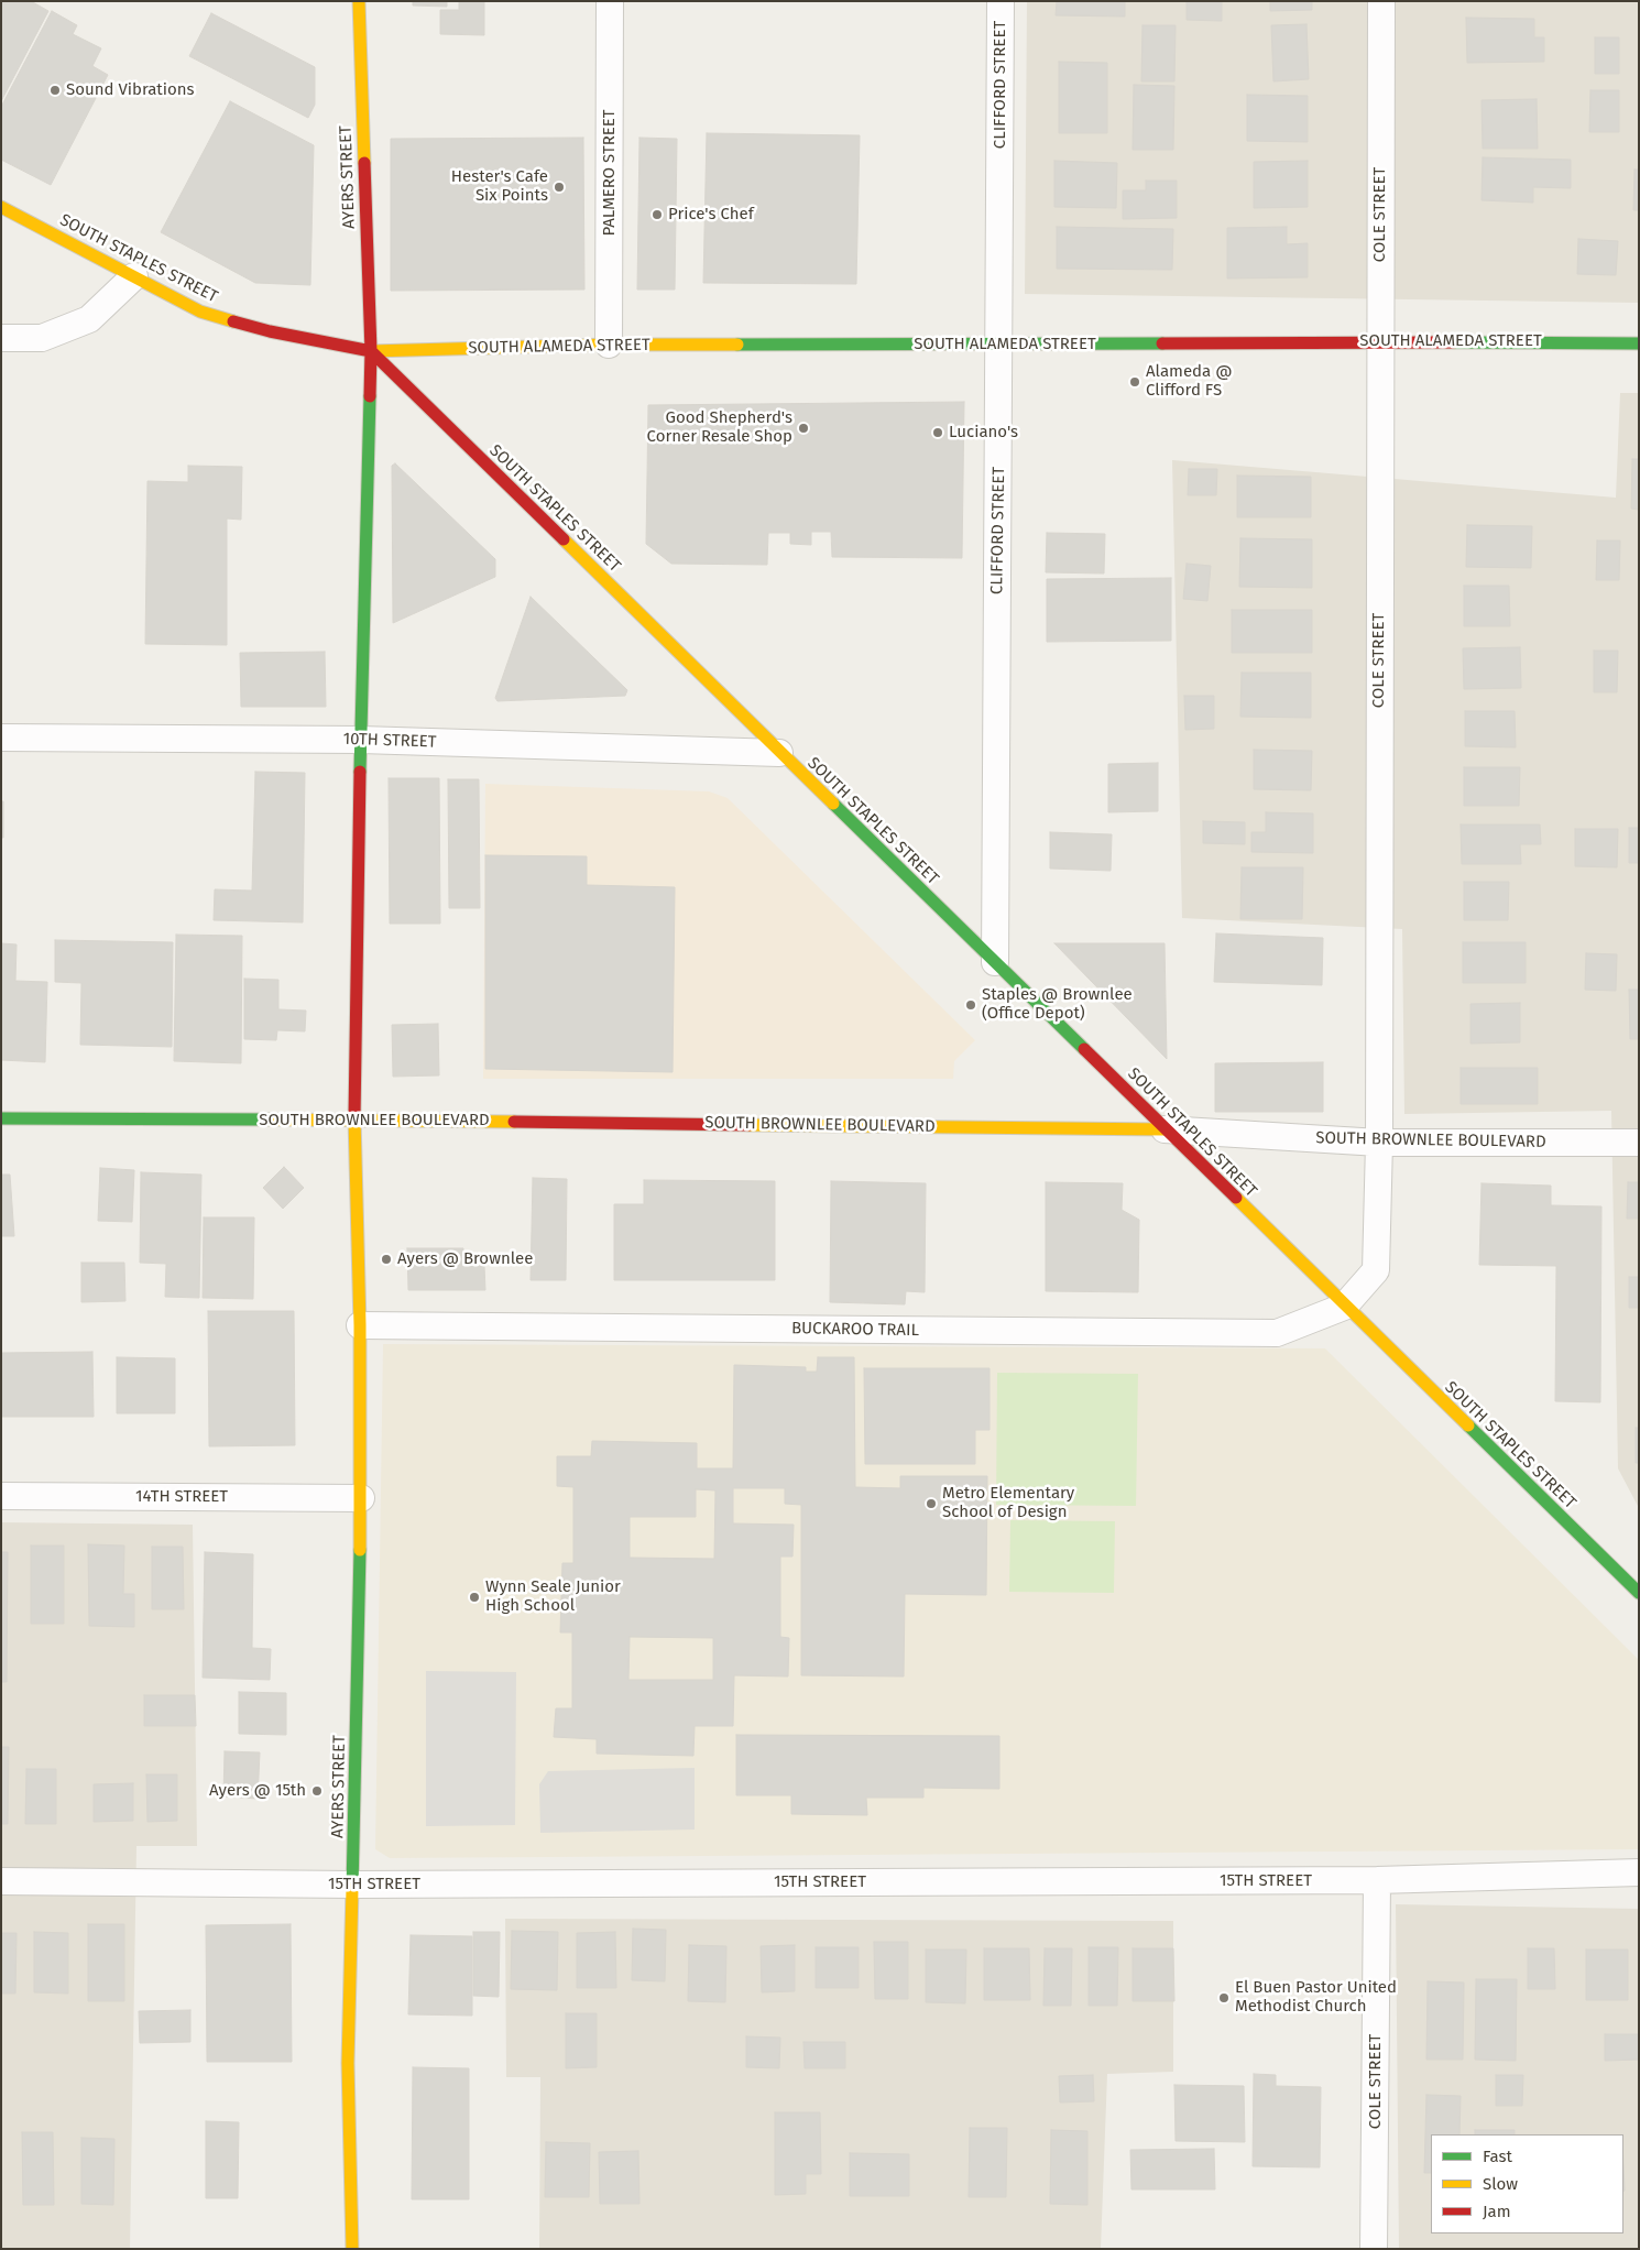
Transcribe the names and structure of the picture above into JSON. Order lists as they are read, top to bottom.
{
  "streets": {
    "main road": [
      "AYERS STREET",
      "SOUTH STAPLES STREET",
      "SOUTH ALAMEDA STREET",
      "SOUTH BROWNLEE BOULEVARD"
    ],
    "street": [
      "CLIFFORD STREET",
      "PALMERO STREET",
      "COLE STREET",
      "10TH STREET",
      "BUCKAROO TRAIL",
      "14TH STREET",
      "15TH STREET"
    ]
  },
  "crossings": [
    ["CLIFFORD STREET", "SOUTH STAPLES STREET"],
    ["CLIFFORD STREET", "SOUTH ALAMEDA STREET"],
    ["PALMERO STREET", "SOUTH ALAMEDA STREET"],
    ["AYERS STREET", "SOUTH STAPLES STREET"],
    ["AYERS STREET", "SOUTH ALAMEDA STREET"],
    ["AYERS STREET", "10TH STREET"],
    ["AYERS STREET", "SOUTH BROWNLEE BOULEVARD"],
    ["AYERS STREET", "BUCKAROO TRAIL"],
    ["AYERS STREET", "14TH STREET"],
    ["AYERS STREET", "15TH STREET"],
    ["COLE STREET", "SOUTH STAPLES STREET"],
    ["COLE STREET", "SOUTH ALAMEDA STREET"],
    ["COLE STREET", "SOUTH BROWNLEE BOULEVARD"],
    ["COLE STREET", "BUCKAROO TRAIL"],
    ["COLE STREET", "15TH STREET"],
    ["SOUTH STAPLES STREET", "SOUTH ALAMEDA STREET"],
    ["SOUTH STAPLES STREET", "10TH STREET"],
    ["SOUTH STAPLES STREET", "SOUTH BROWNLEE BOULEVARD"],
    ["SOUTH STAPLES STREET", "BUCKAROO TRAIL"]
  ],
  "places": [
    "Sound Vibrations",
    "Hester's Cafe Six Points",
    "Price's Chef",
    "Alameda @ Clifford FS",
    "Good Shepherd's Corner Resale Shop",
    "Luciano's",
    "Staples @ Brownlee (Office Depot)",
    "Ayers @ Brownlee",
    "Metro Elementary School of Design",
    "Wynn Seale Junior High School",
    "Ayers @ 15th",
    "El Buen Pastor United Methodist Church"
  ],
  "legend": ["Fast", "Slow", "Jam"]
}
